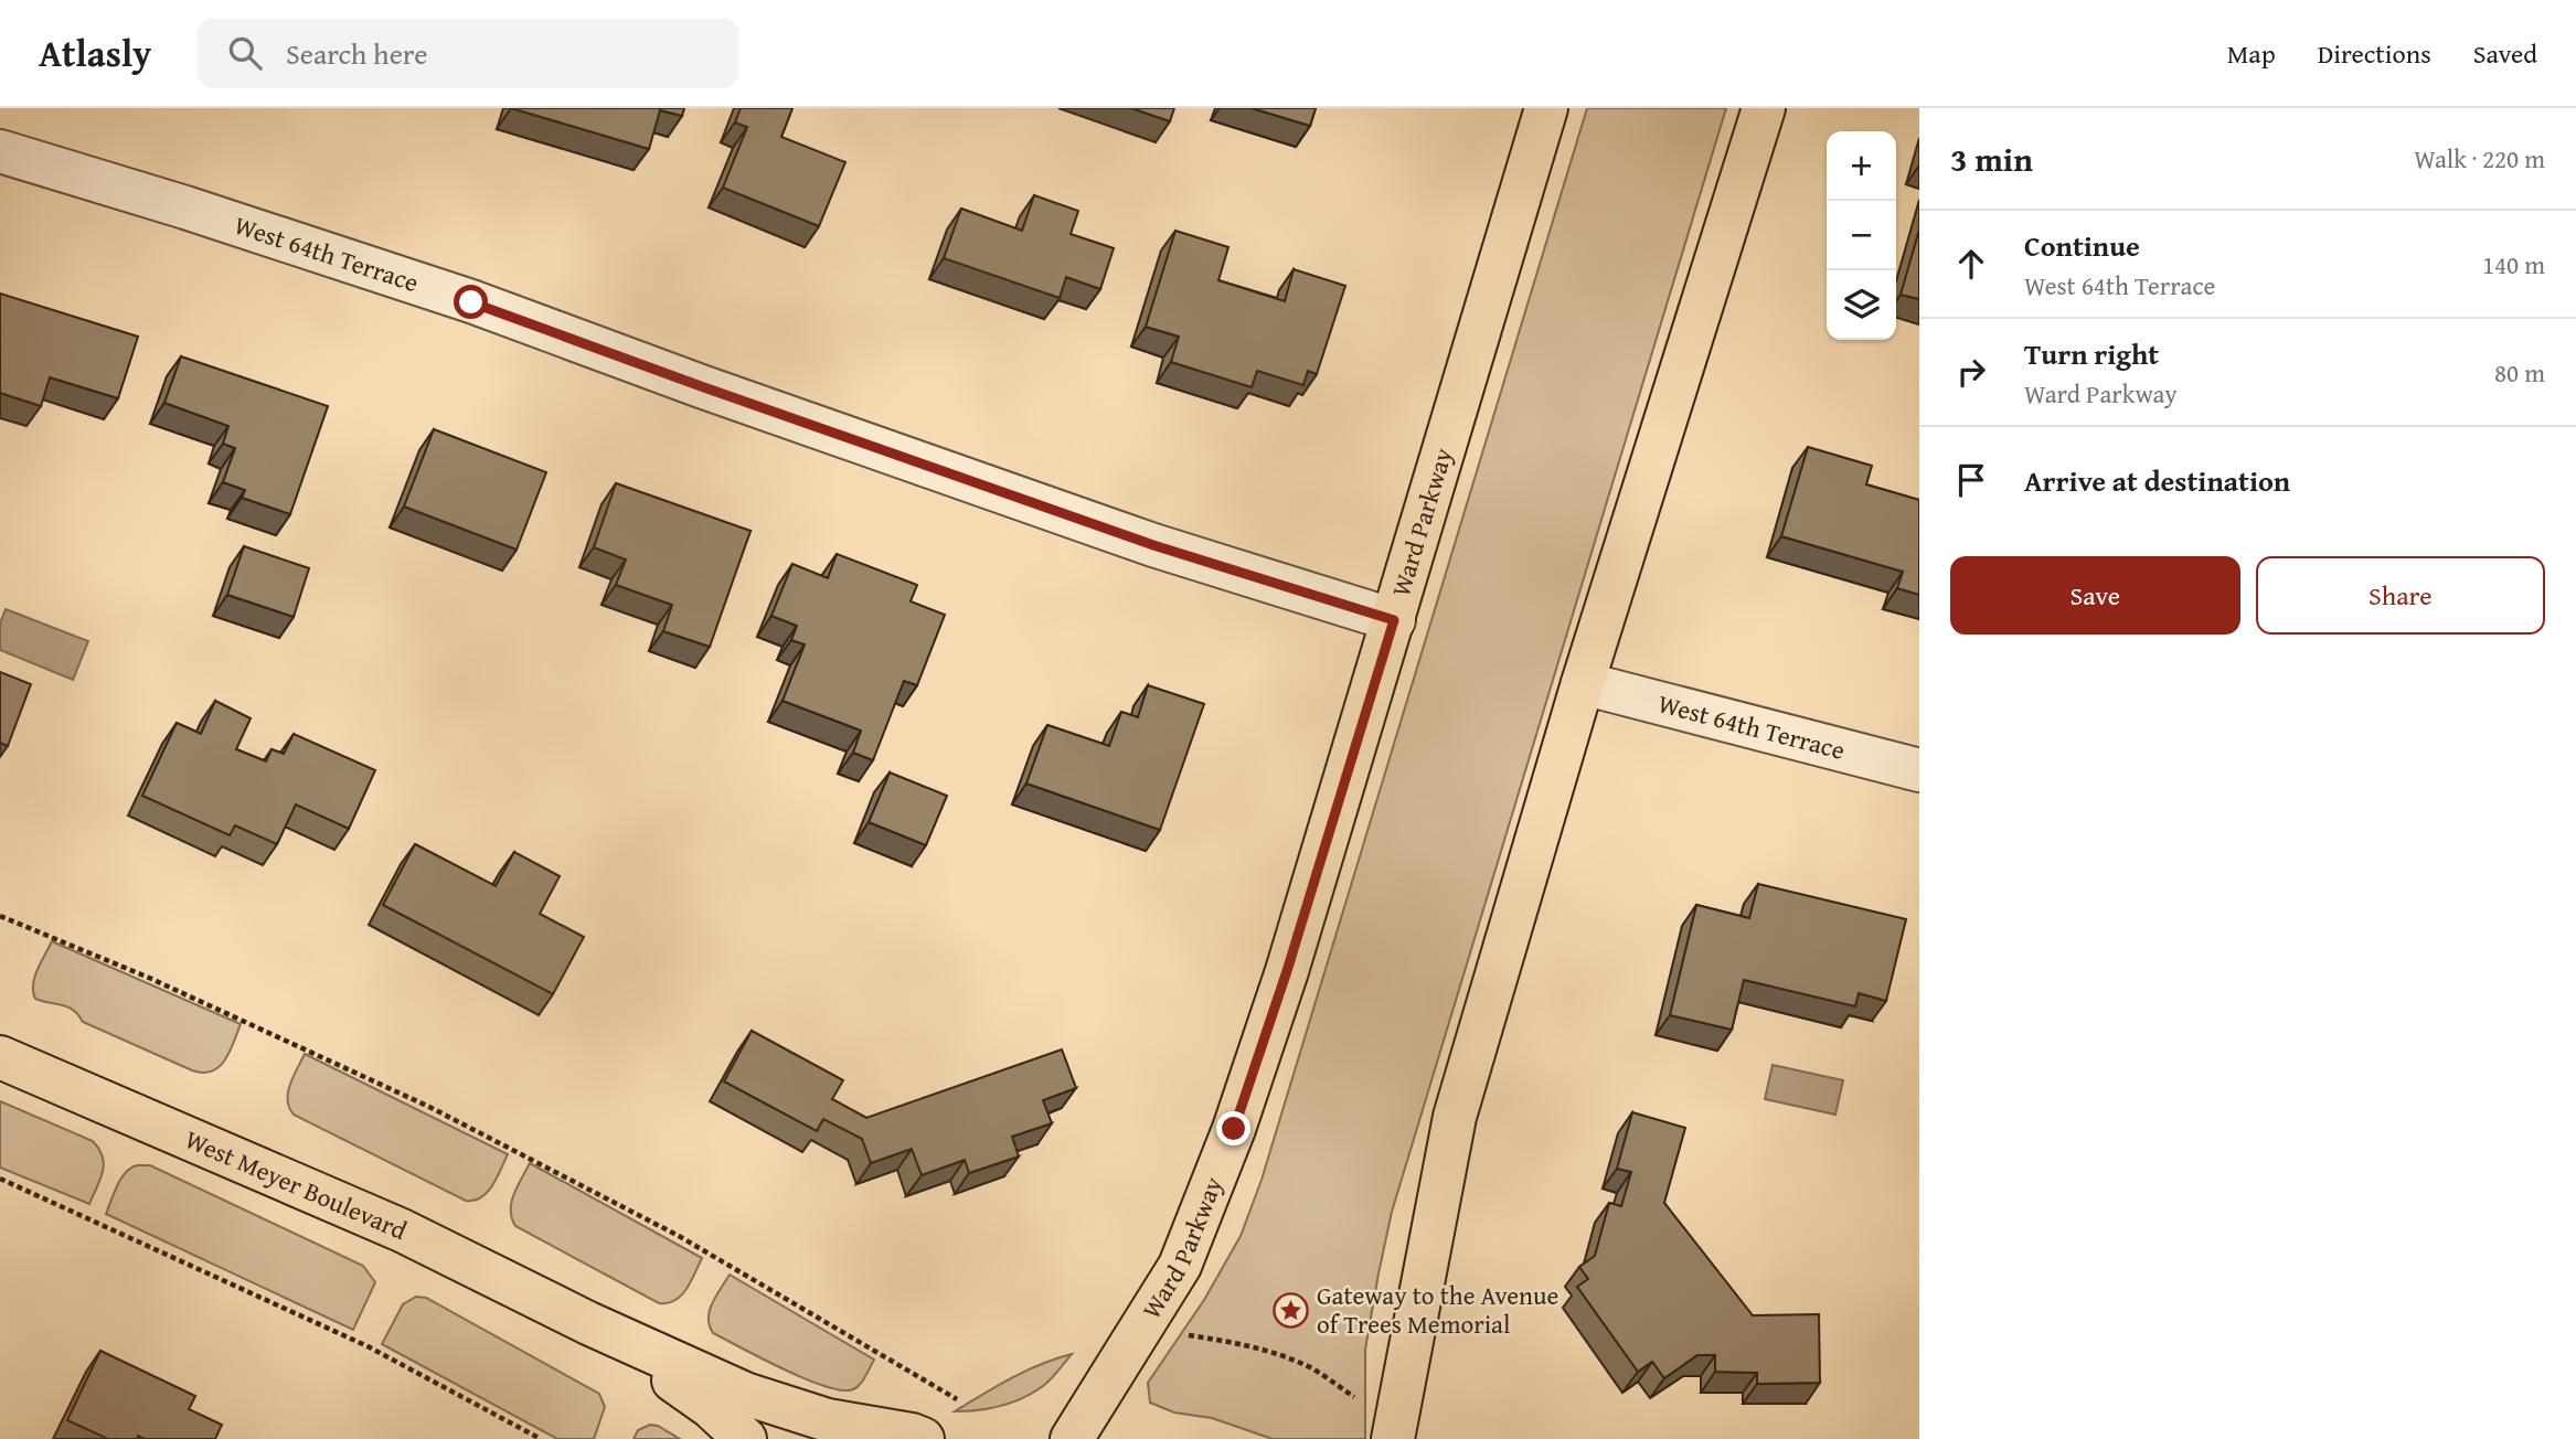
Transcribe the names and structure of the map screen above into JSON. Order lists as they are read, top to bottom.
{
  "streets": {
    "main road": ["Ward Parkway", "West Meyer Boulevard"],
    "street": ["West 64th Terrace"]
  },
  "crossings": [
    ["West 64th Terrace", "Ward Parkway"]
  ],
  "places": {
    "place": ["Gateway to the Avenue of Trees Memorial"]
  },
  "page": {
    "header": "Atlasly",
    "search": "Search here",
    "nav": ["Map", "Directions", "Saved"],
    "heading": ["3 min", "Walk · 220 m"],
    "map_buttons": ["+", "−"],
    "list": [
      ["Continue", "West 64th Terrace", "140 m"],
      ["Turn right", "Ward Parkway", "80 m"],
      "Arrive at destination"
    ],
    "buttons": ["Save", "Share"]
  }
}
